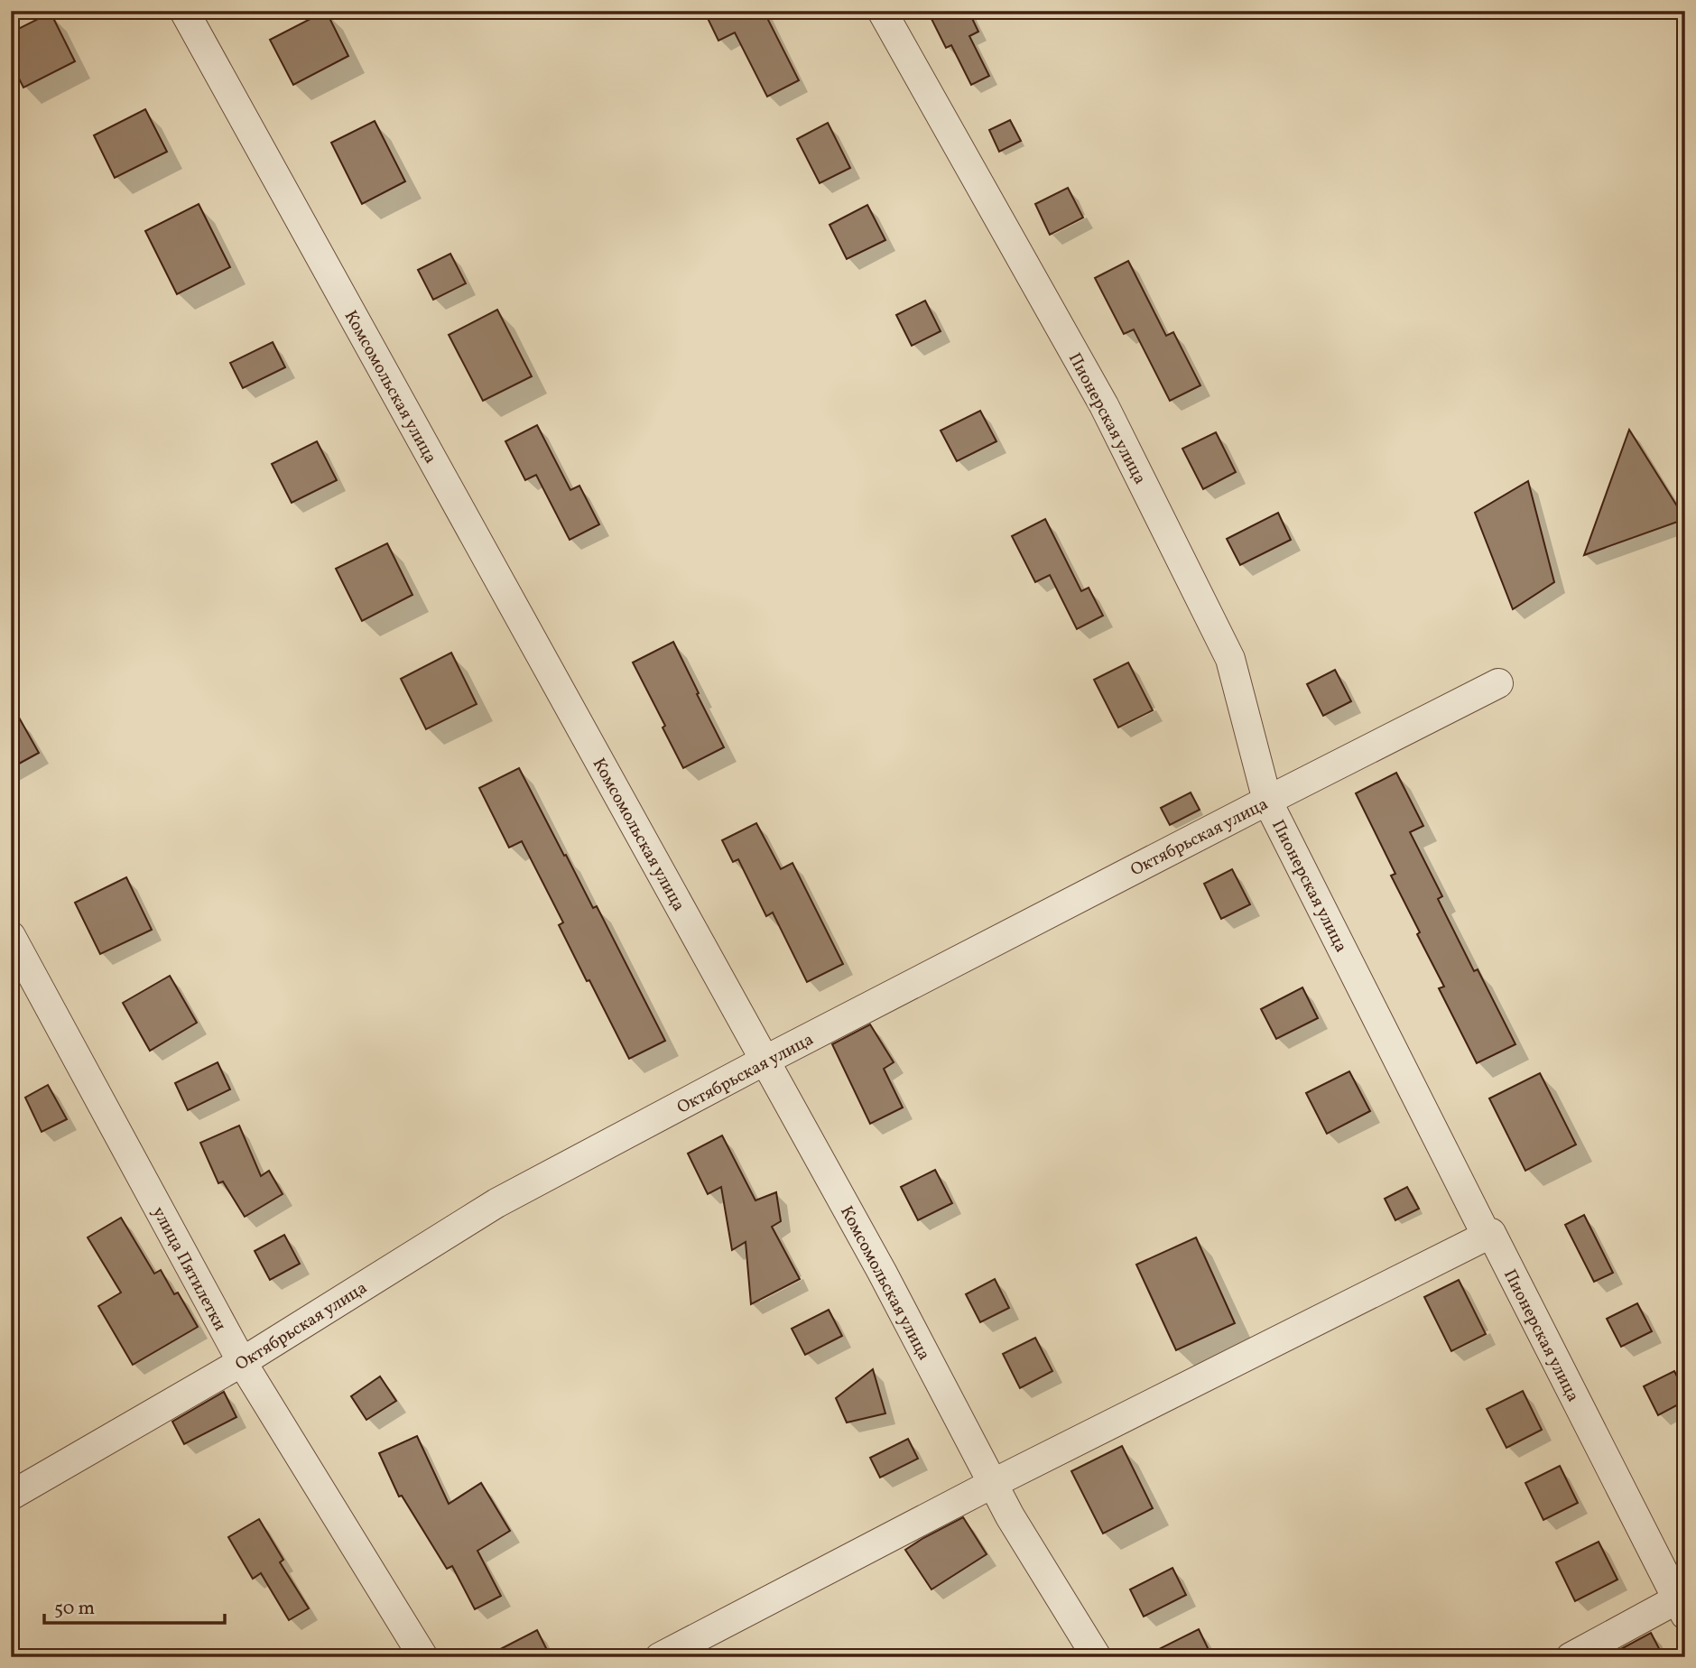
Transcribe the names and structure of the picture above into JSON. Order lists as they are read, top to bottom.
{
  "streets": {
    "street": [
      "Комсомольская улица",
      "Пионерская улица",
      "Октябрьская улица",
      "улица Пятилетки"
    ]
  },
  "crossings": [
    ["Комсомольская улица", "Октябрьская улица"],
    ["Пионерская улица", "Октябрьская улица"],
    ["Октябрьская улица", "улица Пятилетки"]
  ],
  "scale_bar": "50 m"
}
